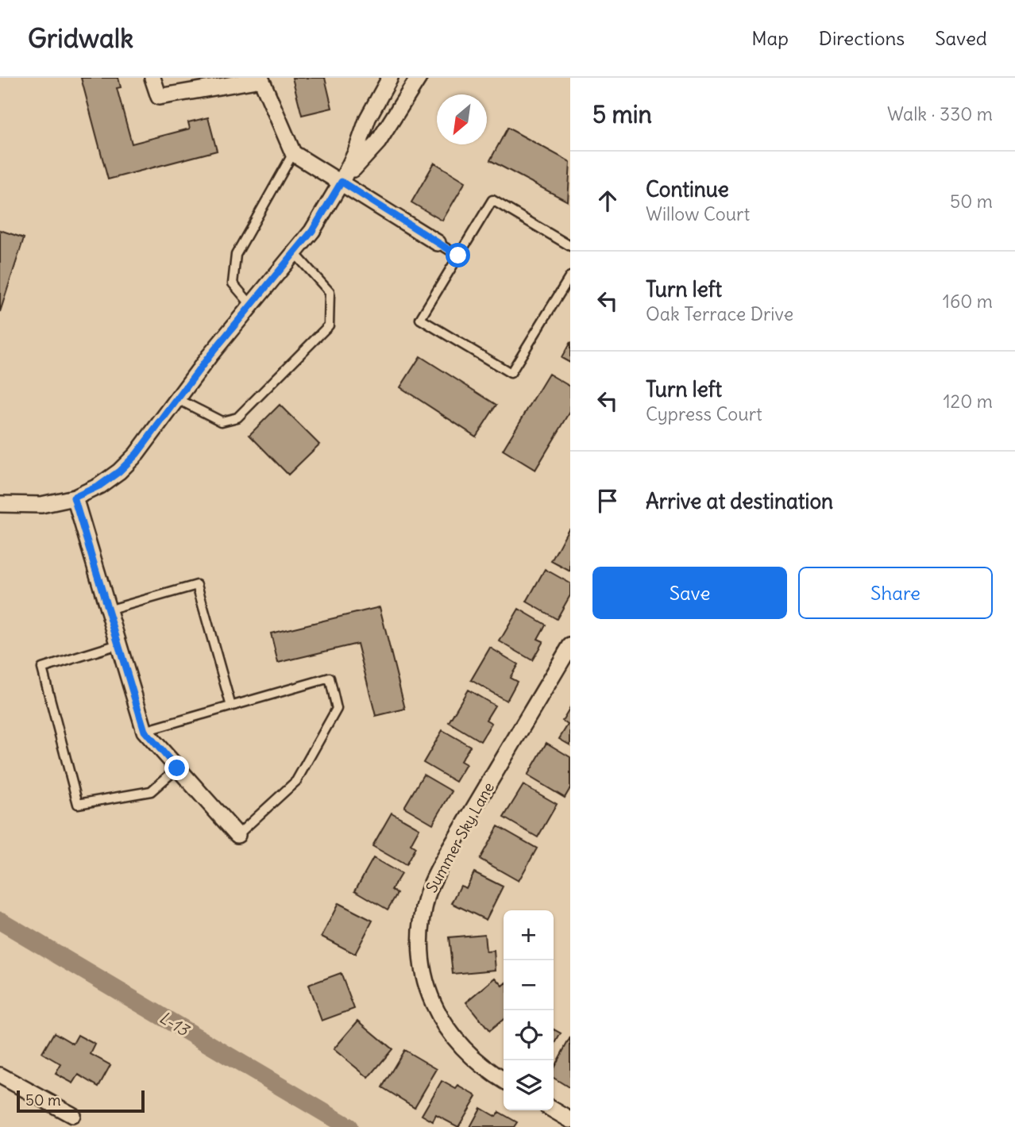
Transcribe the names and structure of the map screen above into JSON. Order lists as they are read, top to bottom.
{
  "streets": {
    "street": ["Summer Sky Lane"]
  },
  "water": ["L-13"],
  "scale_bar": "50 m",
  "north": "bottom left",
  "page": {
    "header": "Gridwalk",
    "nav": ["Map", "Directions", "Saved"],
    "heading": ["5 min", "Walk · 330 m"],
    "list": [
      ["Continue", "Willow Court", "50 m"],
      ["Turn left", "Oak Terrace Drive", "160 m"],
      ["Turn left", "Cypress Court", "120 m"],
      "Arrive at destination"
    ],
    "buttons": ["Save", "Share"],
    "map_buttons": ["+", "−"],
    "scale": "50 m"
  }
}
